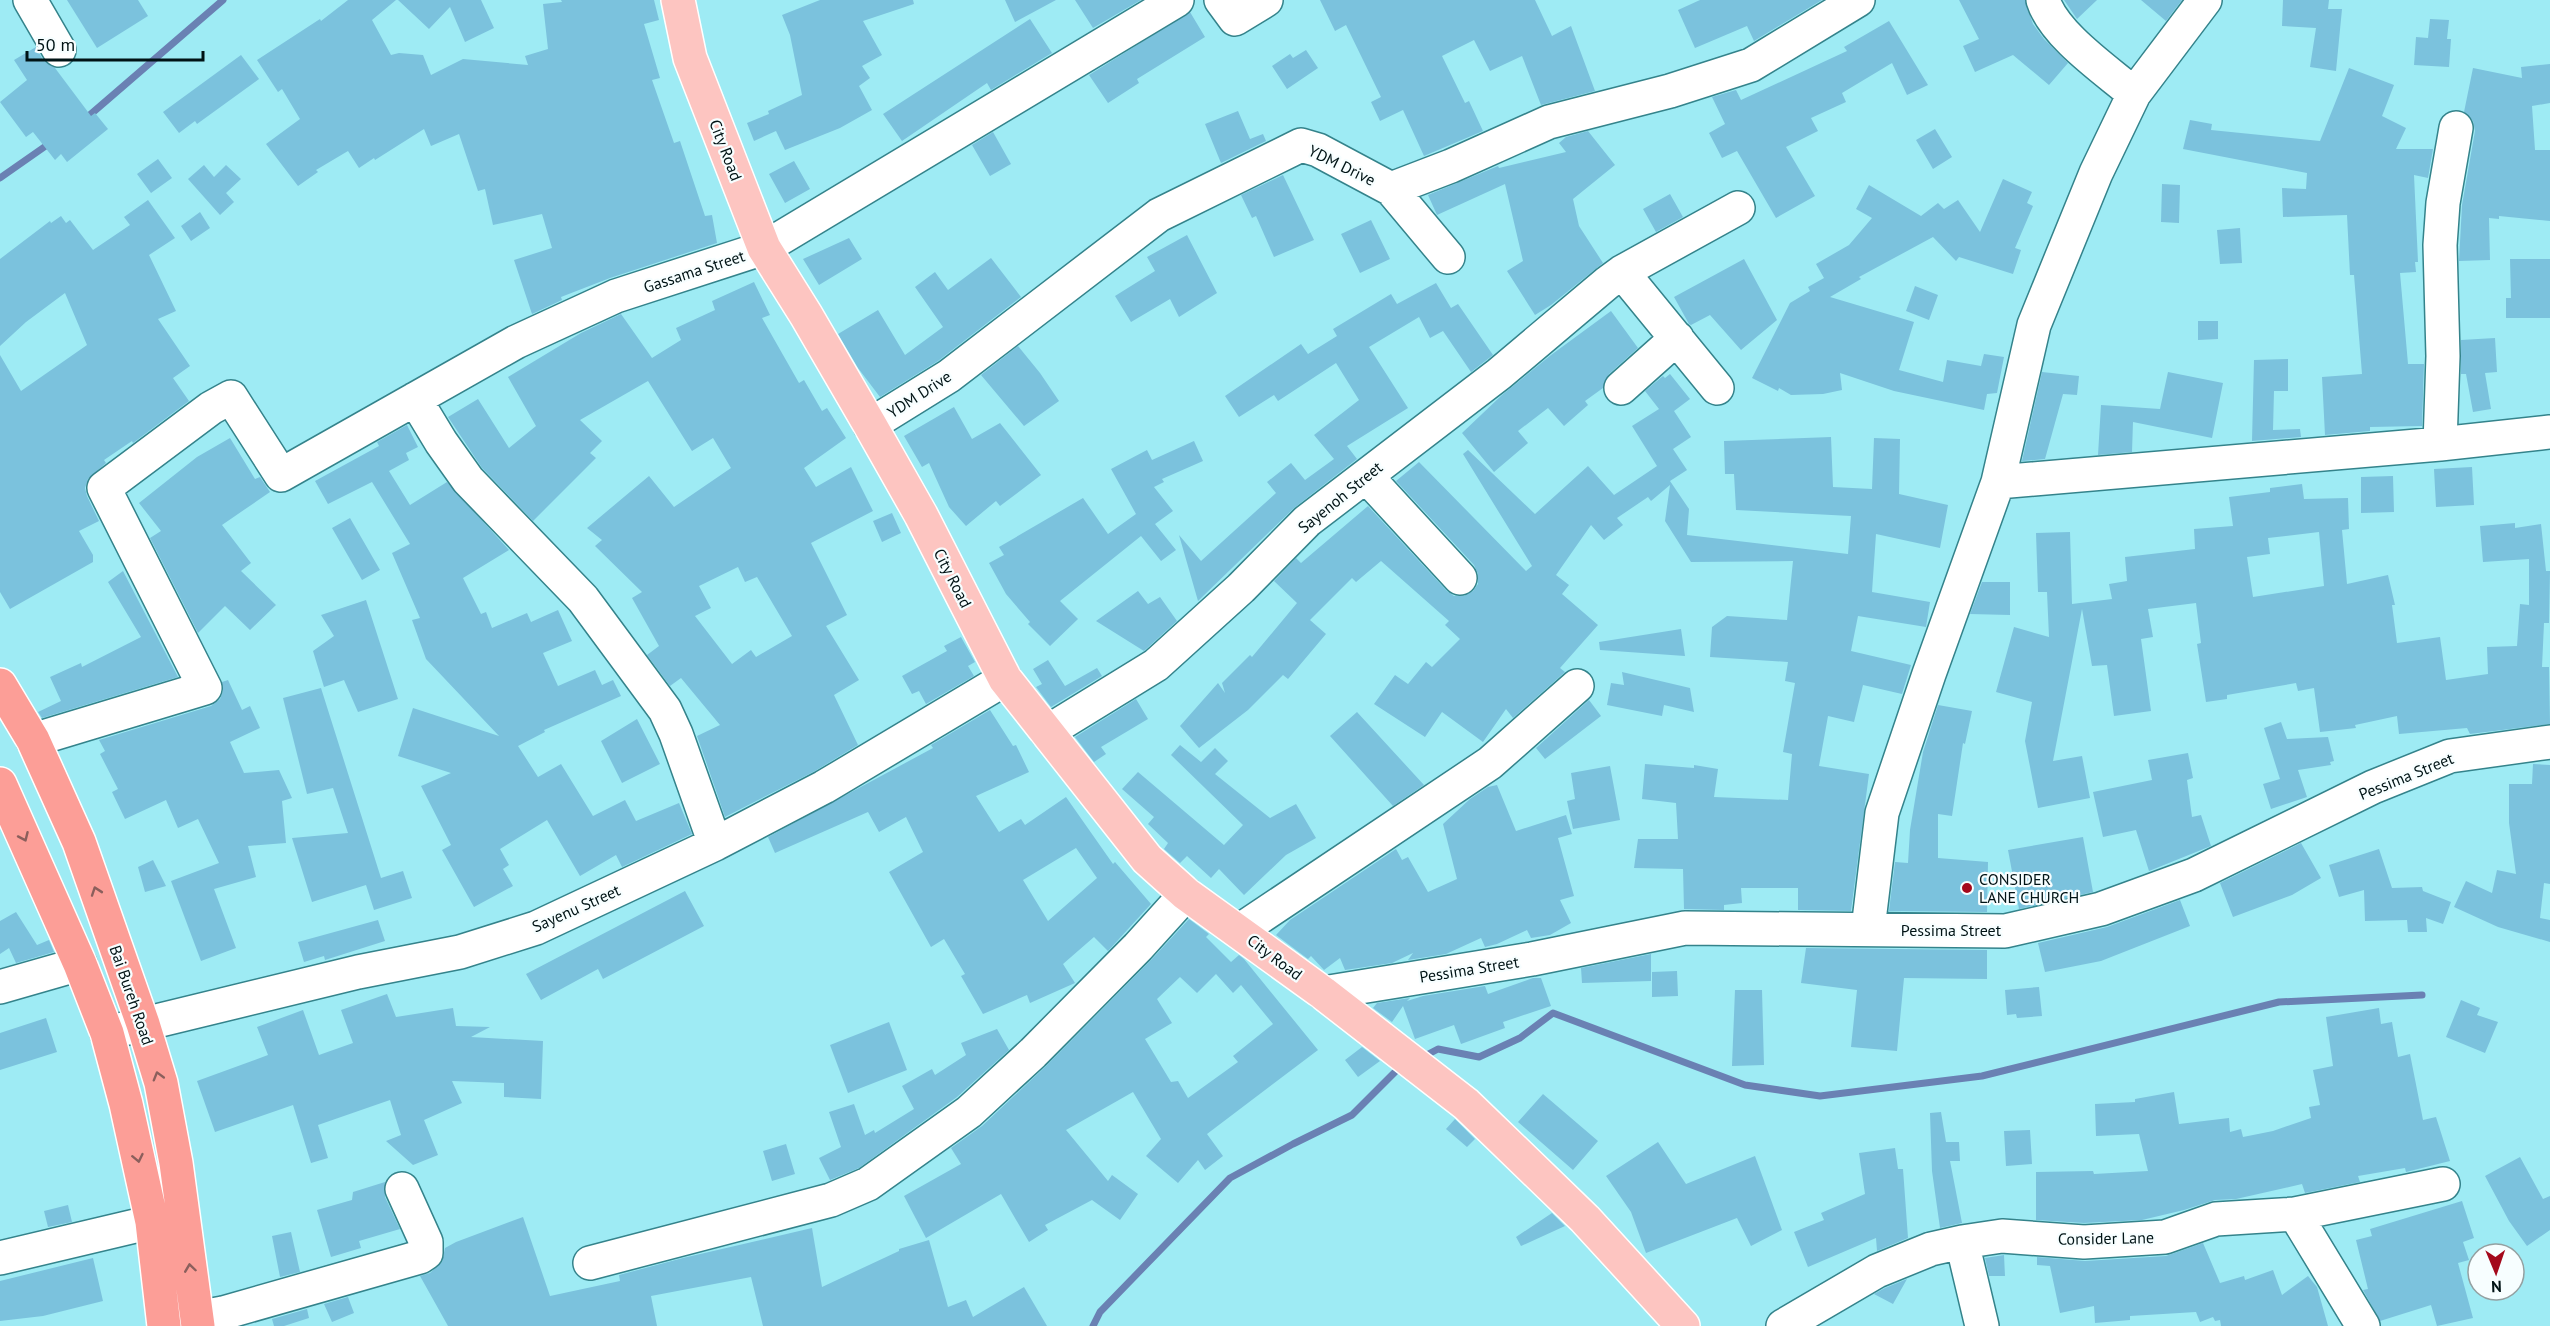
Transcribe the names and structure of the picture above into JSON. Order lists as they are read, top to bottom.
{
  "streets": {
    "highway": ["Bai Bureh Road"],
    "main road": ["City Road"],
    "street": [
      "YDM Drive",
      "Gassama Street",
      "Sayenoh Street",
      "Pessima Street",
      "Sayenu Street",
      "Consider Lane"
    ]
  },
  "crossings": [
    ["City Road", "YDM Drive"],
    ["City Road", "Gassama Street"],
    ["City Road", "Sayenoh Street"],
    ["City Road", "Pessima Street"],
    ["City Road", "Sayenu Street"],
    ["Gassama Street", "Bai Bureh Road"],
    ["Sayenu Street", "Bai Bureh Road"]
  ],
  "places": ["CONSIDER LANE CHURCH"],
  "scale_bar": "50 m",
  "north": "bottom"
}
